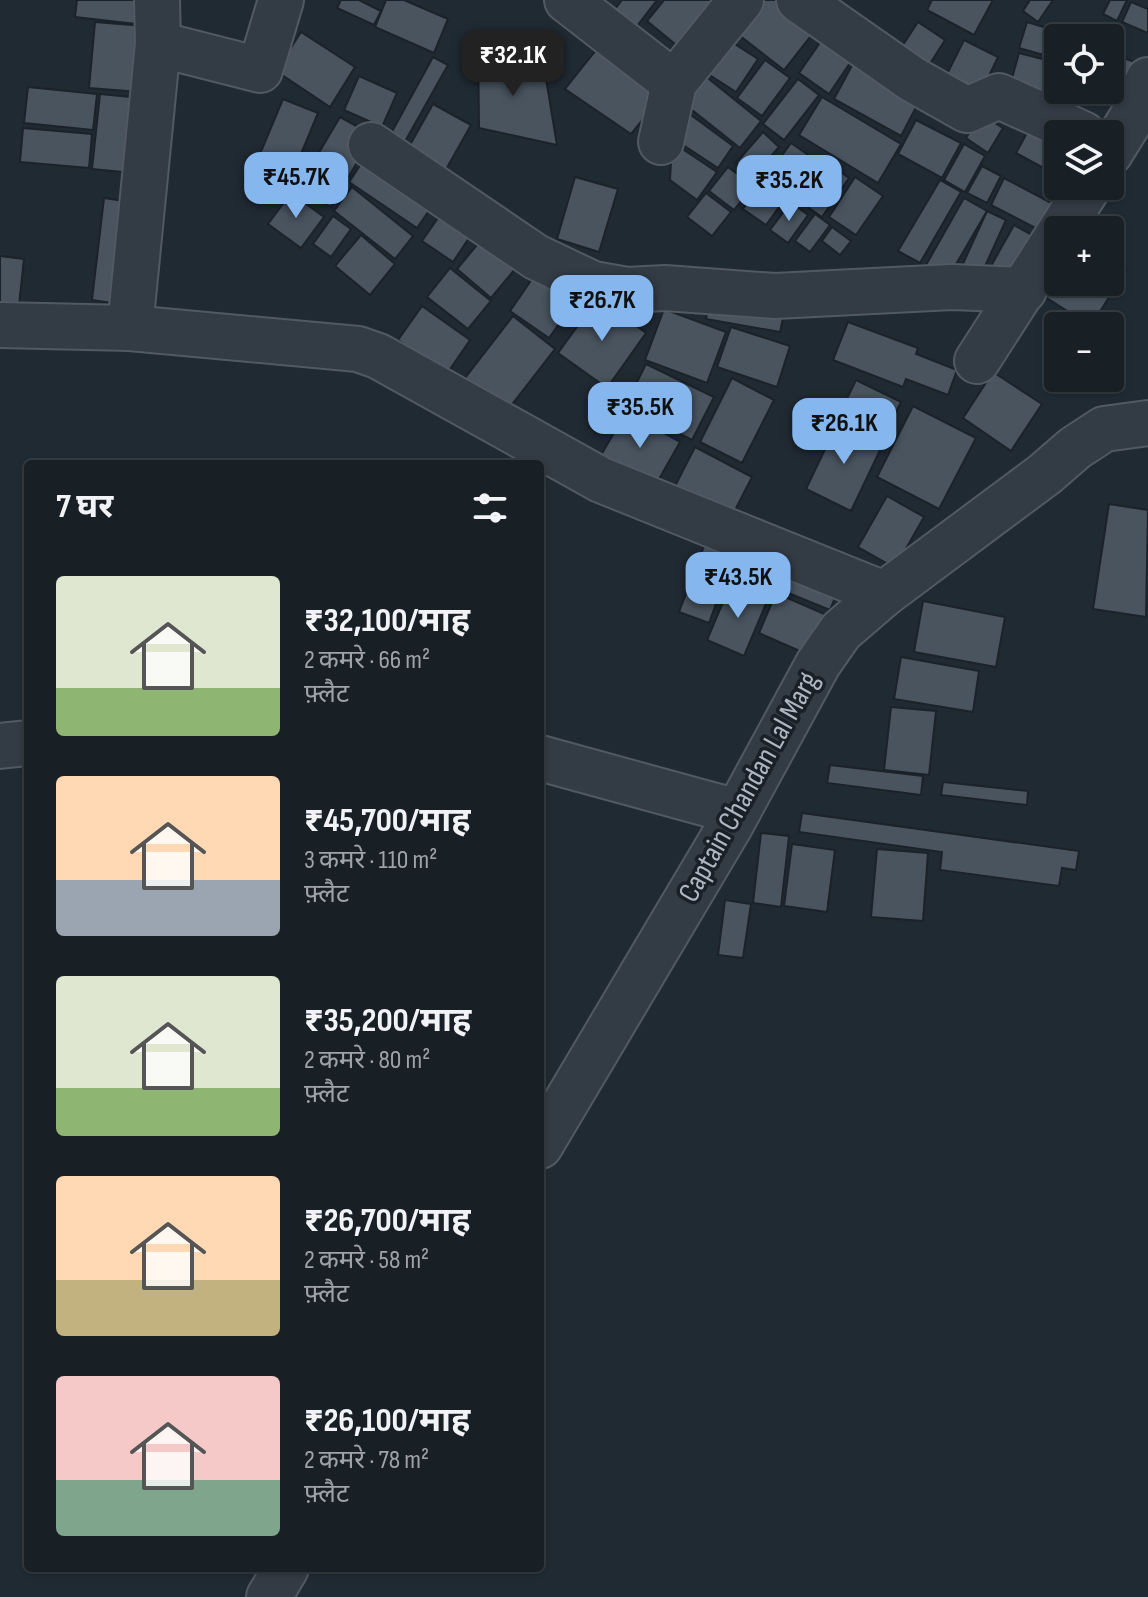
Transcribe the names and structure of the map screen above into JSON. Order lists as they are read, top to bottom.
{
  "streets": {
    "street": ["Captain Chandan Lal Marg"]
  },
  "page": {
    "map_buttons": ["+", "−"],
    "price": [
      "₹32.1K",
      "₹45.7K",
      "₹35.2K",
      "₹26.7K",
      "₹35.5K",
      "₹26.1K",
      "₹43.5K"
    ],
    "heading": "7 घर",
    "list": [
      {
        "name": "₹32,100/माह",
        "note": "2 कमरे · 66 m² · फ़्लैट"
      },
      {
        "name": "₹45,700/माह",
        "note": "3 कमरे · 110 m² · फ़्लैट"
      },
      {
        "name": "₹35,200/माह",
        "note": "2 कमरे · 80 m² · फ़्लैट"
      },
      {
        "name": "₹26,700/माह",
        "note": "2 कमरे · 58 m² · फ़्लैट"
      },
      {
        "name": "₹26,100/माह",
        "note": "2 कमरे · 78 m² · फ़्लैट"
      }
    ]
  }
}
